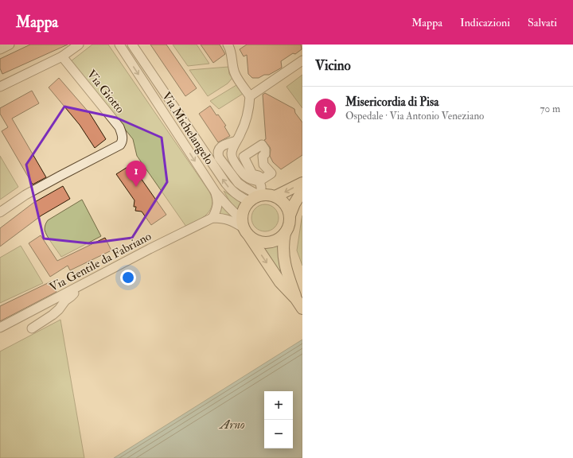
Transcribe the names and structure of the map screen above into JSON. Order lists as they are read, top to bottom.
{
  "streets": {
    "street": ["Via Giotto", "Via Michelangelo", "Via Gentile da Fabriano"]
  },
  "water": ["Arno"],
  "page": {
    "header": "Mappa",
    "nav": ["Mappa", "Indicazioni", "Salvati"],
    "heading": "Vicino",
    "list": [
      {
        "mark": "1",
        "name": "Misericordia di Pisa",
        "note": "Ospedale · Via Antonio Veneziano",
        "value": "70 m"
      }
    ],
    "pins": "1",
    "map_buttons": ["+", "−"]
  }
}
